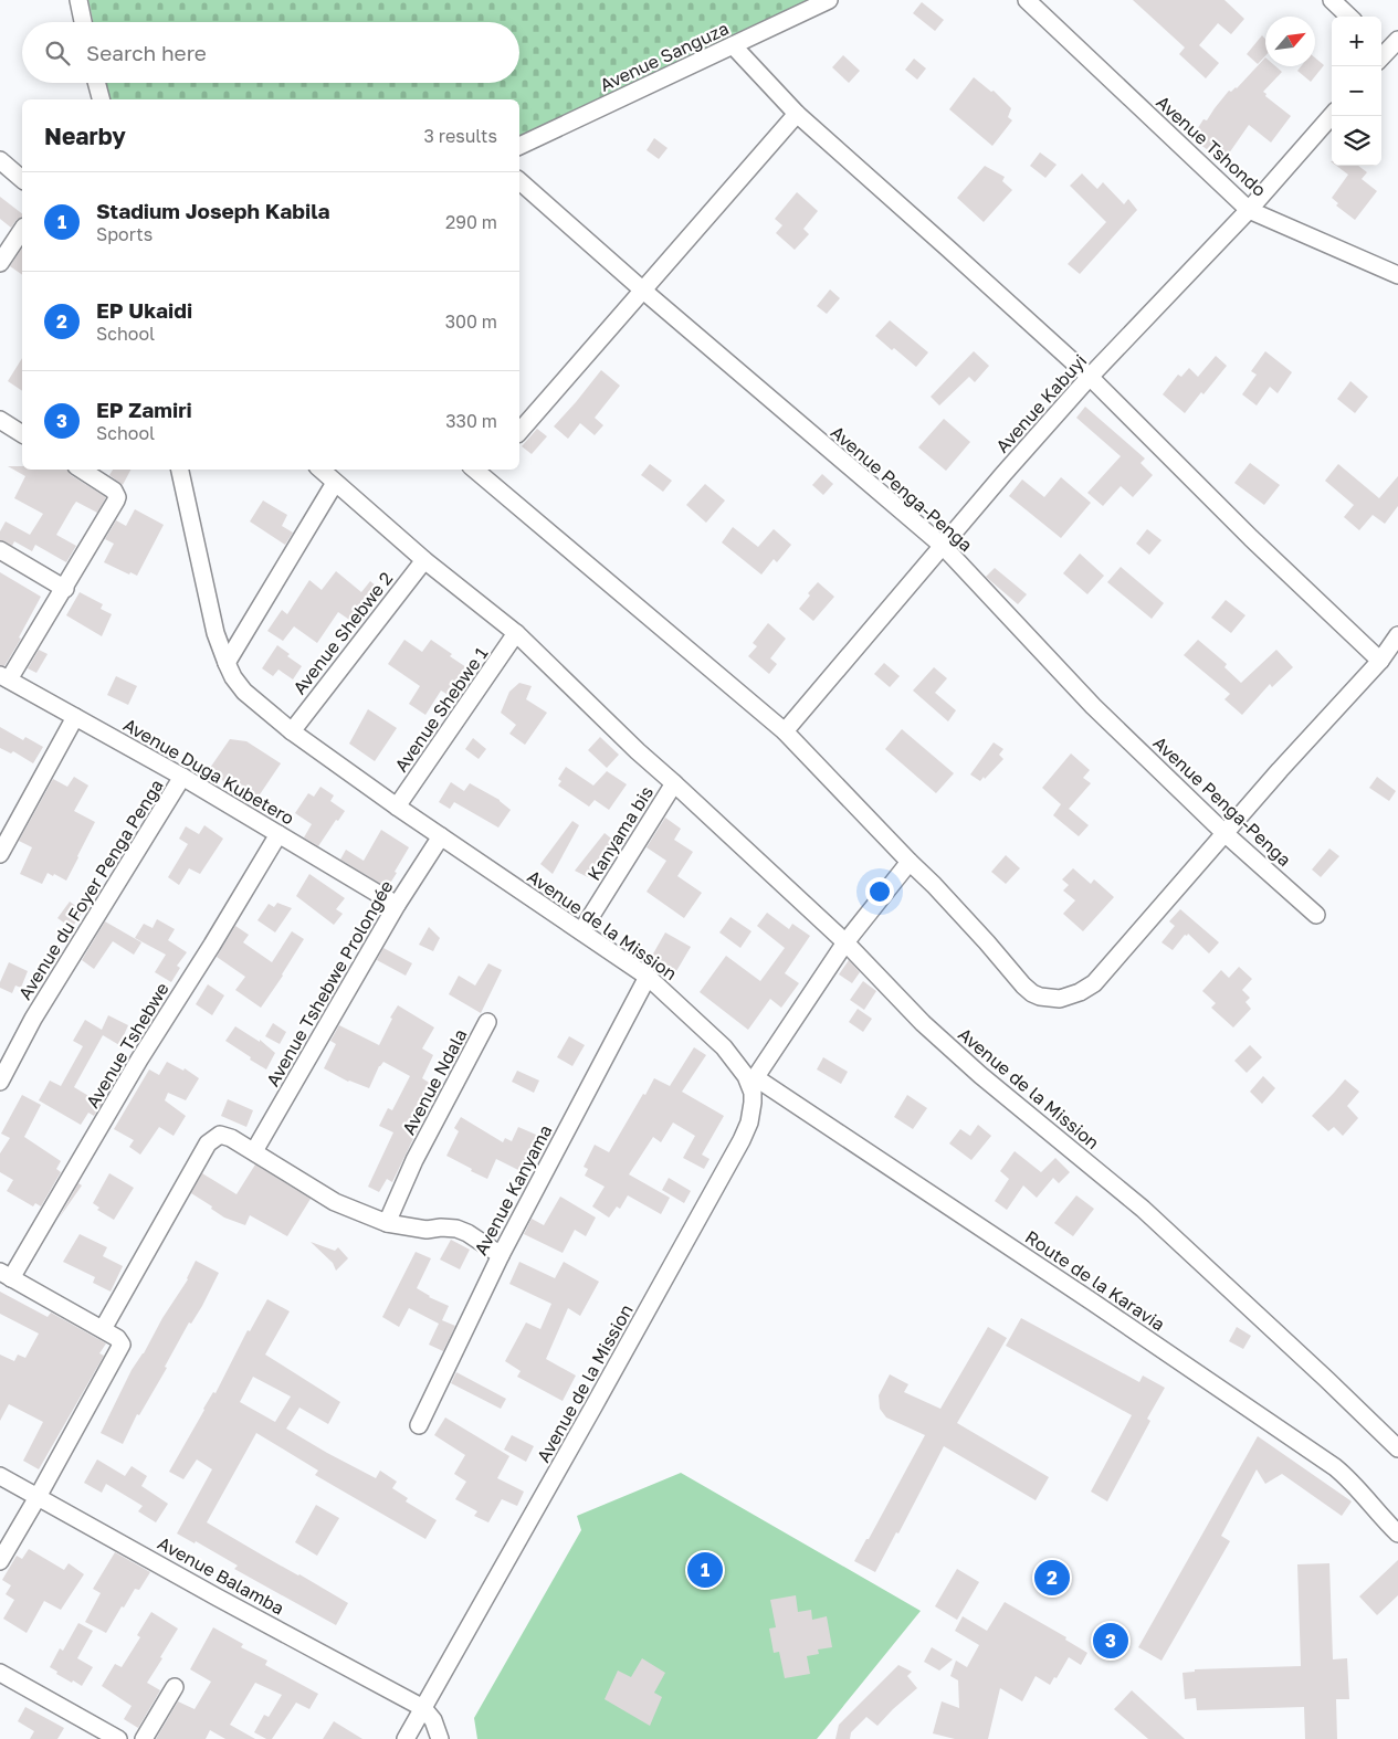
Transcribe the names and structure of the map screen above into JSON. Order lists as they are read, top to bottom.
{
  "streets": {
    "street": [
      "Avenue Sanguza",
      "Avenue Tshondo",
      "Avenue Kabuyi",
      "Avenue Penga-Penga",
      "Avenue Shebwe 2",
      "Avenue Shebwe 1",
      "Avenue Duga Kubetero",
      "Kanyama bis",
      "Avenue du Foyer Penga Penga",
      "Avenue de la Mission",
      "Avenue Tshebwe Prolongée",
      "Avenue Tshebwe",
      "Avenue Ndala",
      "Avenue Kanyama",
      "Route de la Karavia",
      "Avenue Balamba"
    ]
  },
  "crossings": [
    ["Avenue Tshondo", "Avenue Kabuyi"],
    ["Avenue Kabuyi", "Avenue Penga-Penga"],
    ["Avenue Shebwe 2", "Avenue de la Mission"],
    ["Avenue Shebwe 1", "Avenue de la Mission"],
    ["Avenue Duga Kubetero", "Avenue du Foyer Penga Penga"],
    ["Avenue Duga Kubetero", "Avenue Tshebwe Prolongée"],
    ["Avenue Duga Kubetero", "Avenue Tshebwe"],
    ["Kanyama bis", "Avenue de la Mission"],
    ["Avenue de la Mission", "Avenue Tshebwe Prolongée"],
    ["Avenue de la Mission", "Avenue Kanyama"],
    ["Avenue de la Mission", "Route de la Karavia"],
    ["Avenue de la Mission", "Avenue Balamba"]
  ],
  "north": "top right",
  "page": {
    "map_buttons": ["+", "−"],
    "search": "Search here",
    "heading": ["Nearby", "3 results"],
    "list": [
      {
        "mark": "1",
        "name": "Stadium Joseph Kabila",
        "note": "Sports",
        "value": "290 m"
      },
      {
        "mark": "2",
        "name": "EP Ukaidi",
        "note": "School",
        "value": "300 m"
      },
      {
        "mark": "3",
        "name": "EP Zamiri",
        "note": "School",
        "value": "330 m"
      }
    ],
    "pins": ["1", "2", "3"]
  }
}
